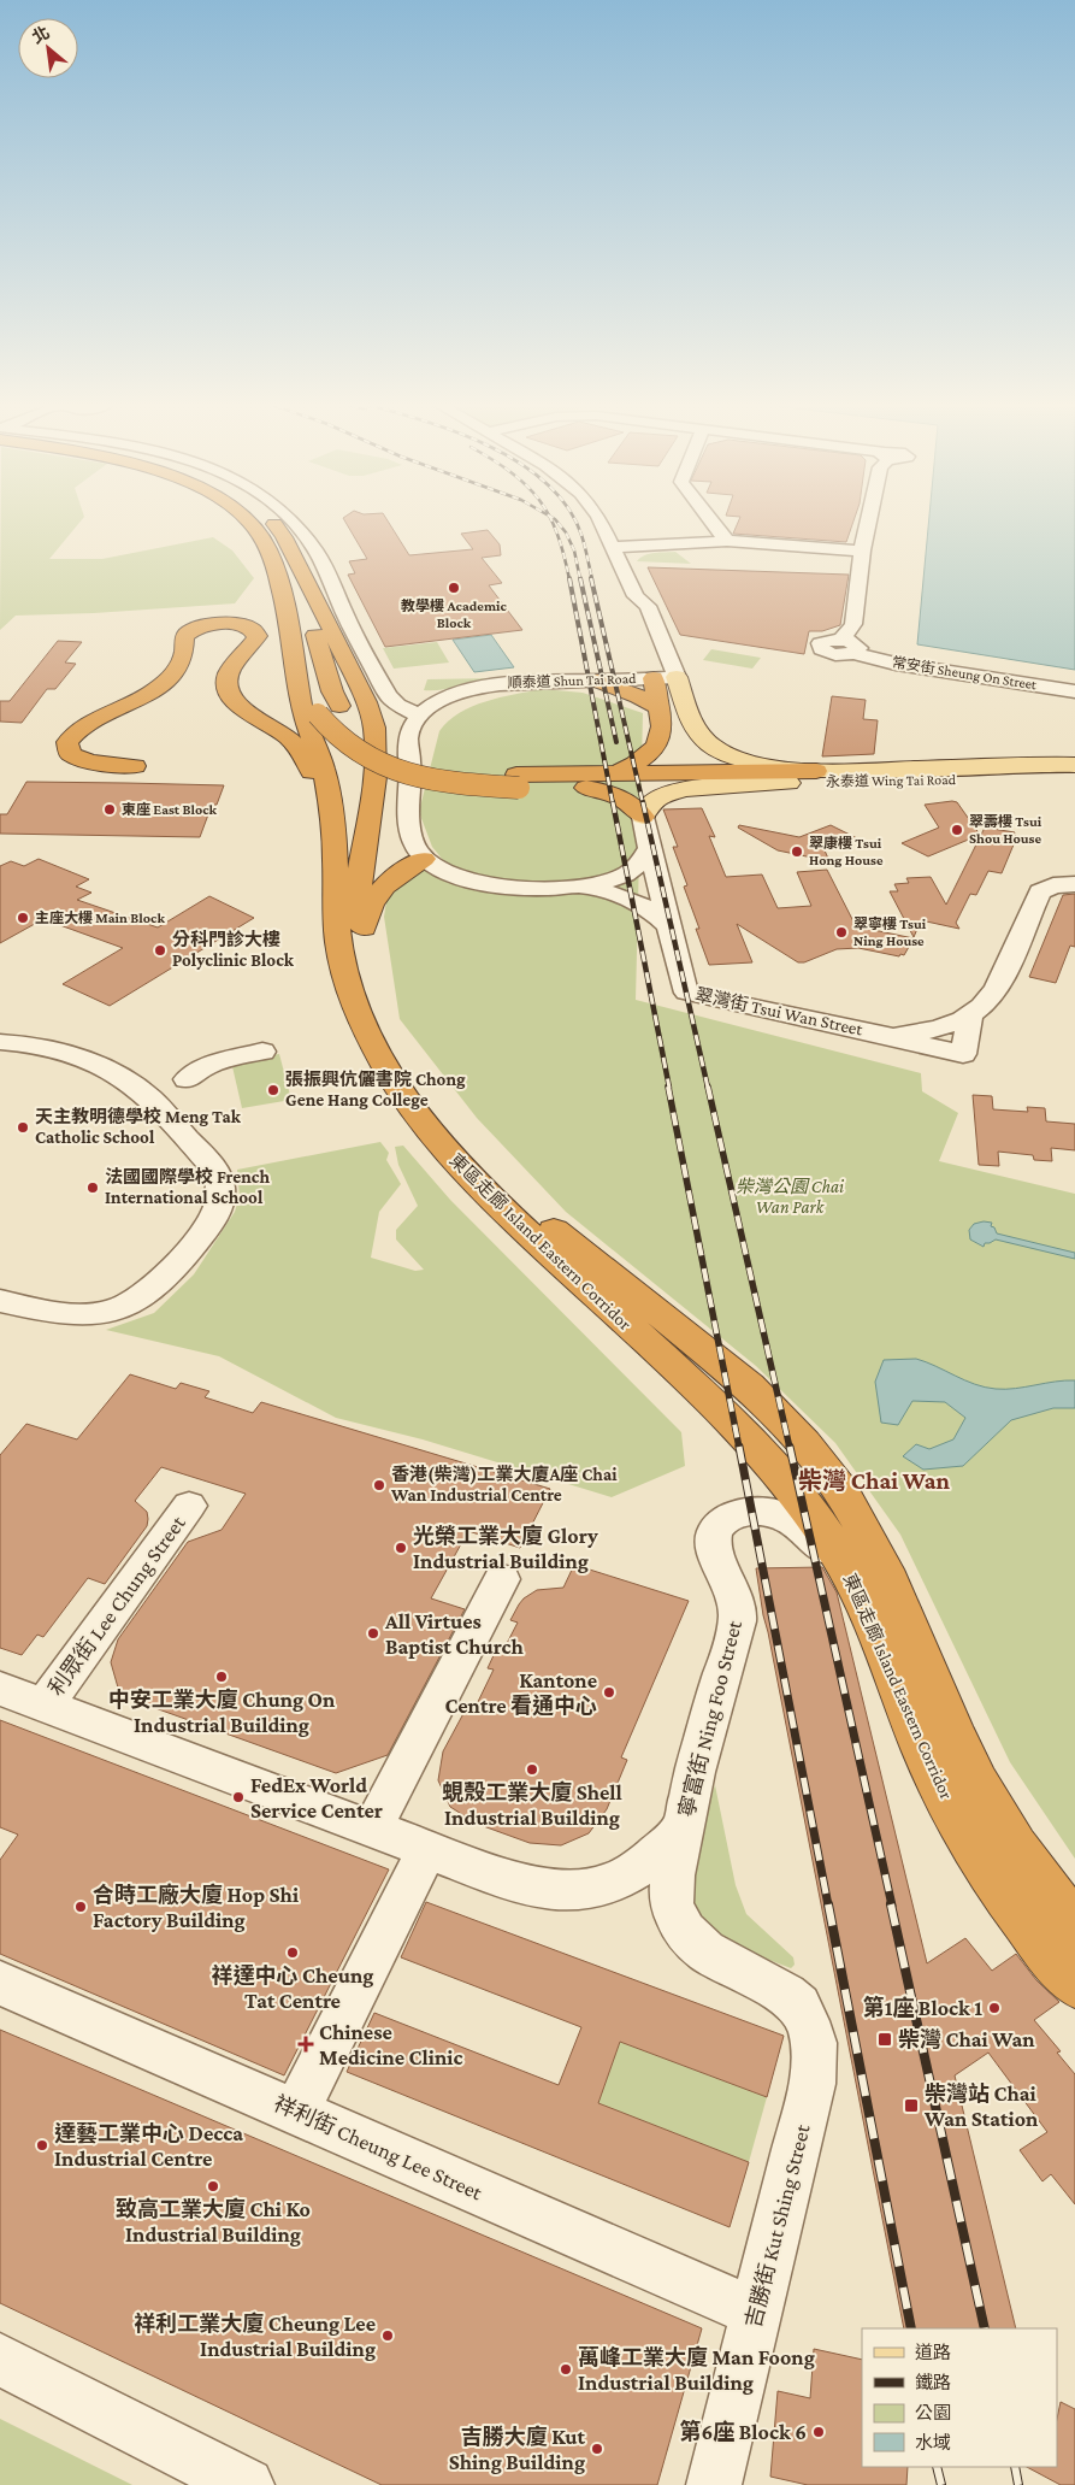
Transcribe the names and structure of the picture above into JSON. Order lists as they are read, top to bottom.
{
  "streets": {
    "highway": ["東區走廊 Island Eastern Corridor"],
    "main road": ["永泰道 Wing Tai Road"],
    "street": [
      "常安街 Sheung On Street",
      "順泰道 Shun Tai Road",
      "翠灣街 Tsui Wan Street",
      "利眾街 Lee Chung Street",
      "寧富街 Ning Foo Street",
      "祥利街 Cheung Lee Street",
      "吉勝街 Kut Shing Street"
    ]
  },
  "crossings": [
    ["順泰道 Shun Tai Road", "永泰道 Wing Tai Road"],
    ["東區走廊 Island Eastern Corridor", "寧富街 Ning Foo Street"],
    ["利眾街 Lee Chung Street", "寧富街 Ning Foo Street"],
    ["利眾街 Lee Chung Street", "吉勝街 Kut Shing Street"],
    ["寧富街 Ning Foo Street", "吉勝街 Kut Shing Street"],
    ["祥利街 Cheung Lee Street", "吉勝街 Kut Shing Street"]
  ],
  "districts": ["柴灣 Chai Wan"],
  "parks": ["柴灣公園 Chai Wan Park"],
  "places": {
    "other": [
      "教學樓 Academic Block",
      "東座 East Block",
      "翠壽樓 Tsui Shou House",
      "翠康樓 Tsui Hong House",
      "主座大樓 Main Block",
      "翠寧樓 Tsui Ning House",
      "分科門診大樓 Polyclinic Block",
      "張振興伉儷書院 Chong Gene Hang College",
      "天主教明德學校 Meng Tak Catholic School",
      "法國國際學校 French International School",
      "香港(柴灣)工業大廈A座 Chai Wan Industrial Centre",
      "光榮工業大廈 Glory Industrial Building",
      "All Virtues Baptist Church",
      "中安工業大廈 Chung On Industrial Building",
      "Kantone Centre 看通中心",
      "蜆殼工業大廈 Shell Industrial Building",
      "FedEx World Service Center",
      "合時工廠大廈 Hop Shi Factory Building",
      "祥達中心 Cheung Tat Centre",
      "第1座 Block 1",
      "達藝工業中心 Decca Industrial Centre",
      "致高工業大廈 Chi Ko Industrial Building",
      "祥利工業大廈 Cheung Lee Industrial Building",
      "萬峰工業大廈 Man Foong Industrial Building",
      "第6座 Block 6",
      "吉勝大廈 Kut Shing Building"
    ],
    "transit": ["柴灣 Chai Wan", "柴灣站 Chai Wan Station"],
    "health": ["Chinese Medicine Clinic"]
  },
  "legend": [
    "道路",
    "鐵路",
    "公園",
    "水域"
  ],
  "north": "top left"
}
